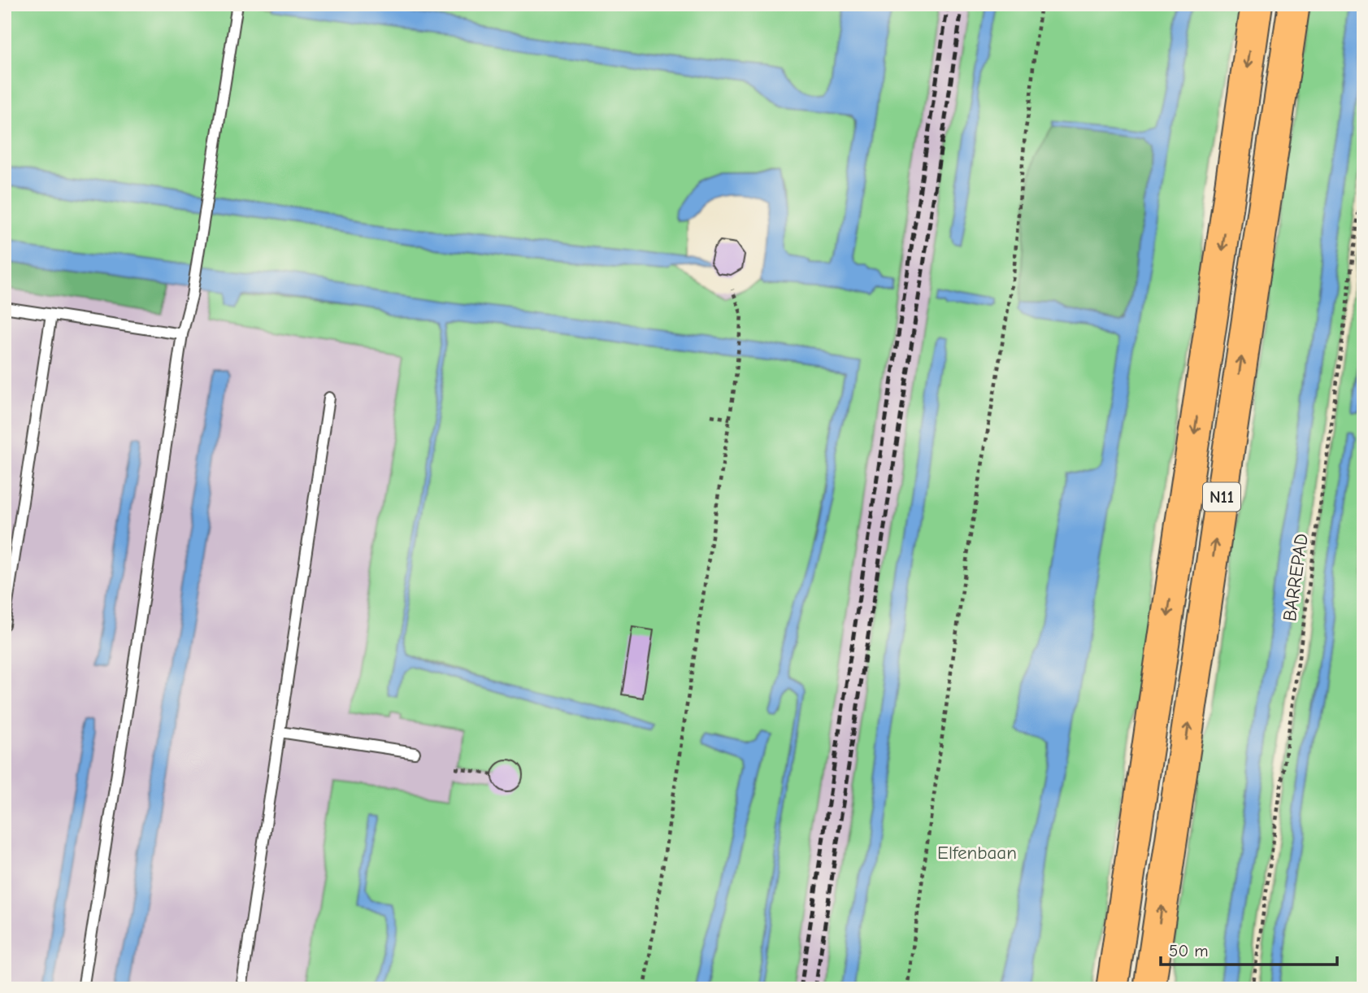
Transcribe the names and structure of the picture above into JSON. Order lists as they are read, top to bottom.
{
  "streets": {
    "highway": ["N11"],
    "path": ["BARREPAD"]
  },
  "parks": ["Elfenbaan"],
  "scale_bar": "50 m"
}
